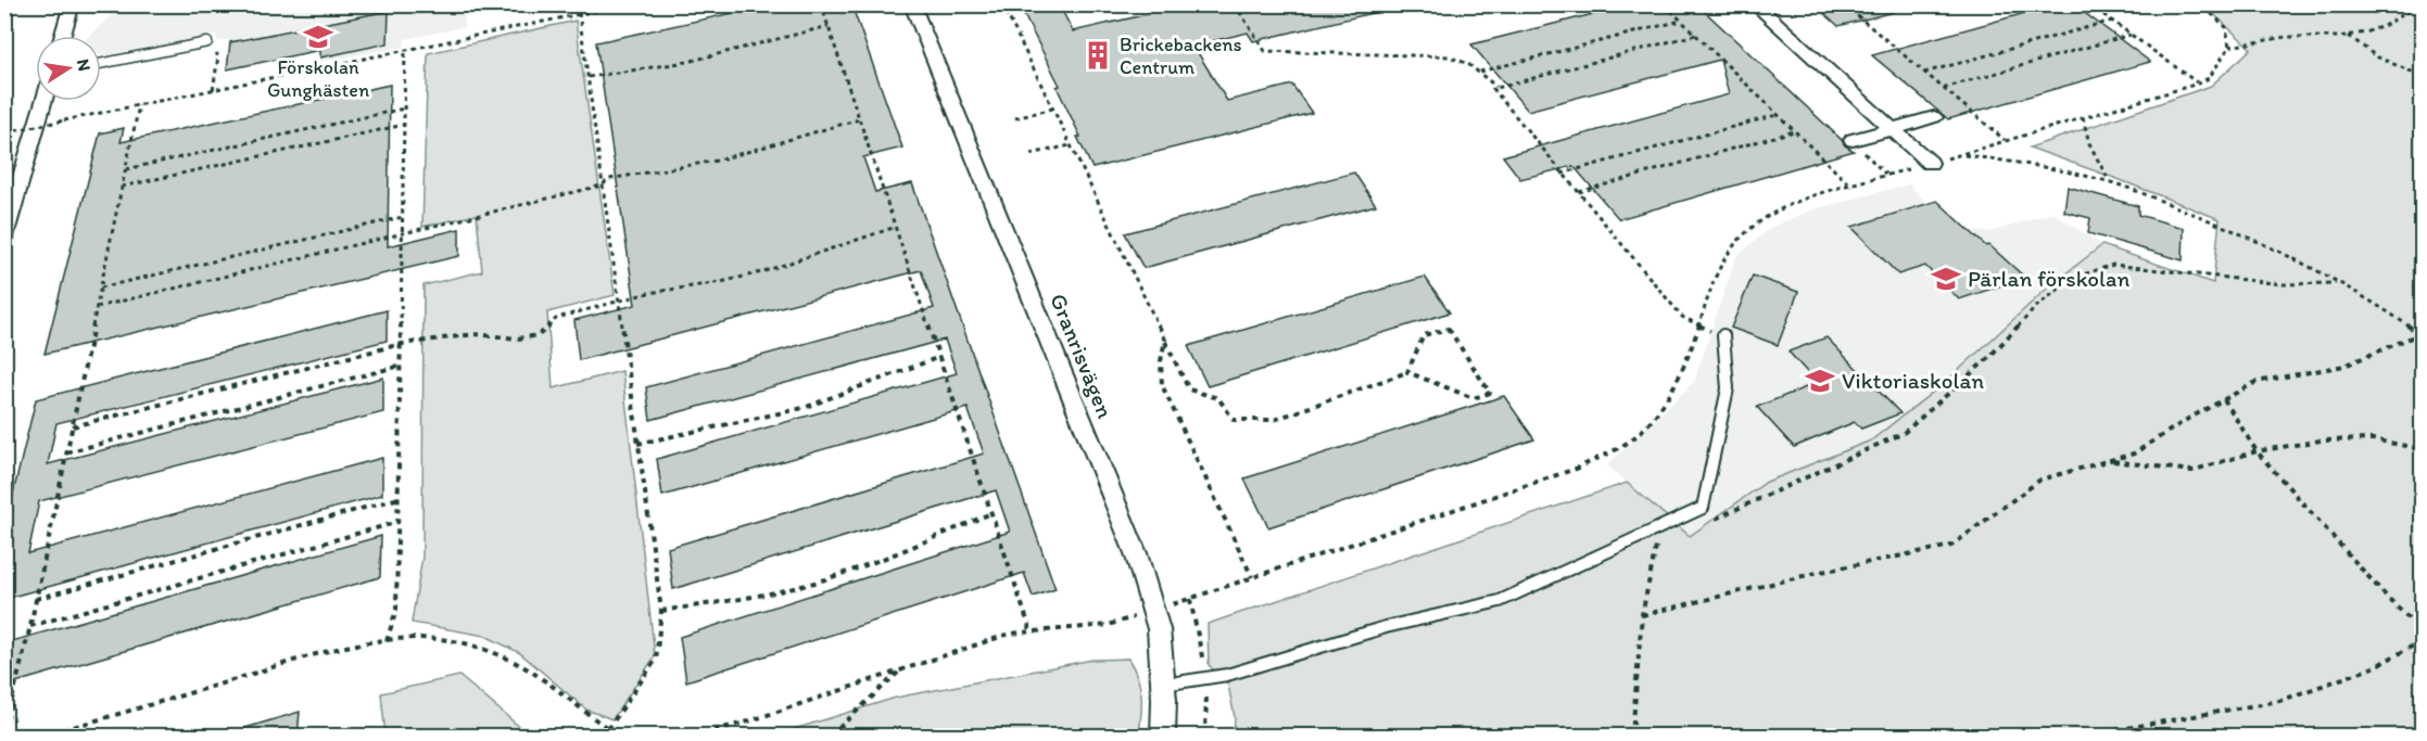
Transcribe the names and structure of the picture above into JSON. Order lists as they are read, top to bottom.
{
  "streets": {
    "street": ["Granrisvägen"]
  },
  "places": {
    "school or university": ["Förskolan Gunghästen", "Pärlan förskolan", "Viktoriaskolan"],
    "building": ["Brickebackens Centrum"]
  },
  "north": "right"
}
